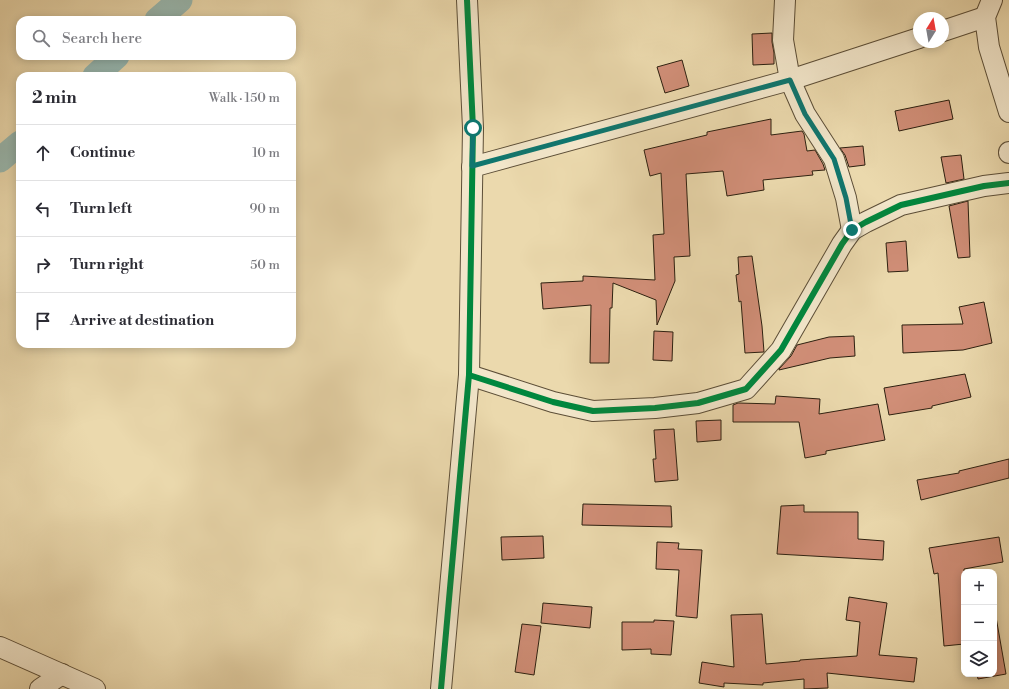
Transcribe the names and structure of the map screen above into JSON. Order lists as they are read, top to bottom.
{
  "north": "top",
  "page": {
    "search": "Search here",
    "heading": ["2 min", "Walk · 150 m"],
    "list": [
      ["Continue", "10 m"],
      ["Turn left", "90 m"],
      ["Turn right", "50 m"],
      "Arrive at destination"
    ],
    "map_buttons": ["+", "−"]
  }
}
